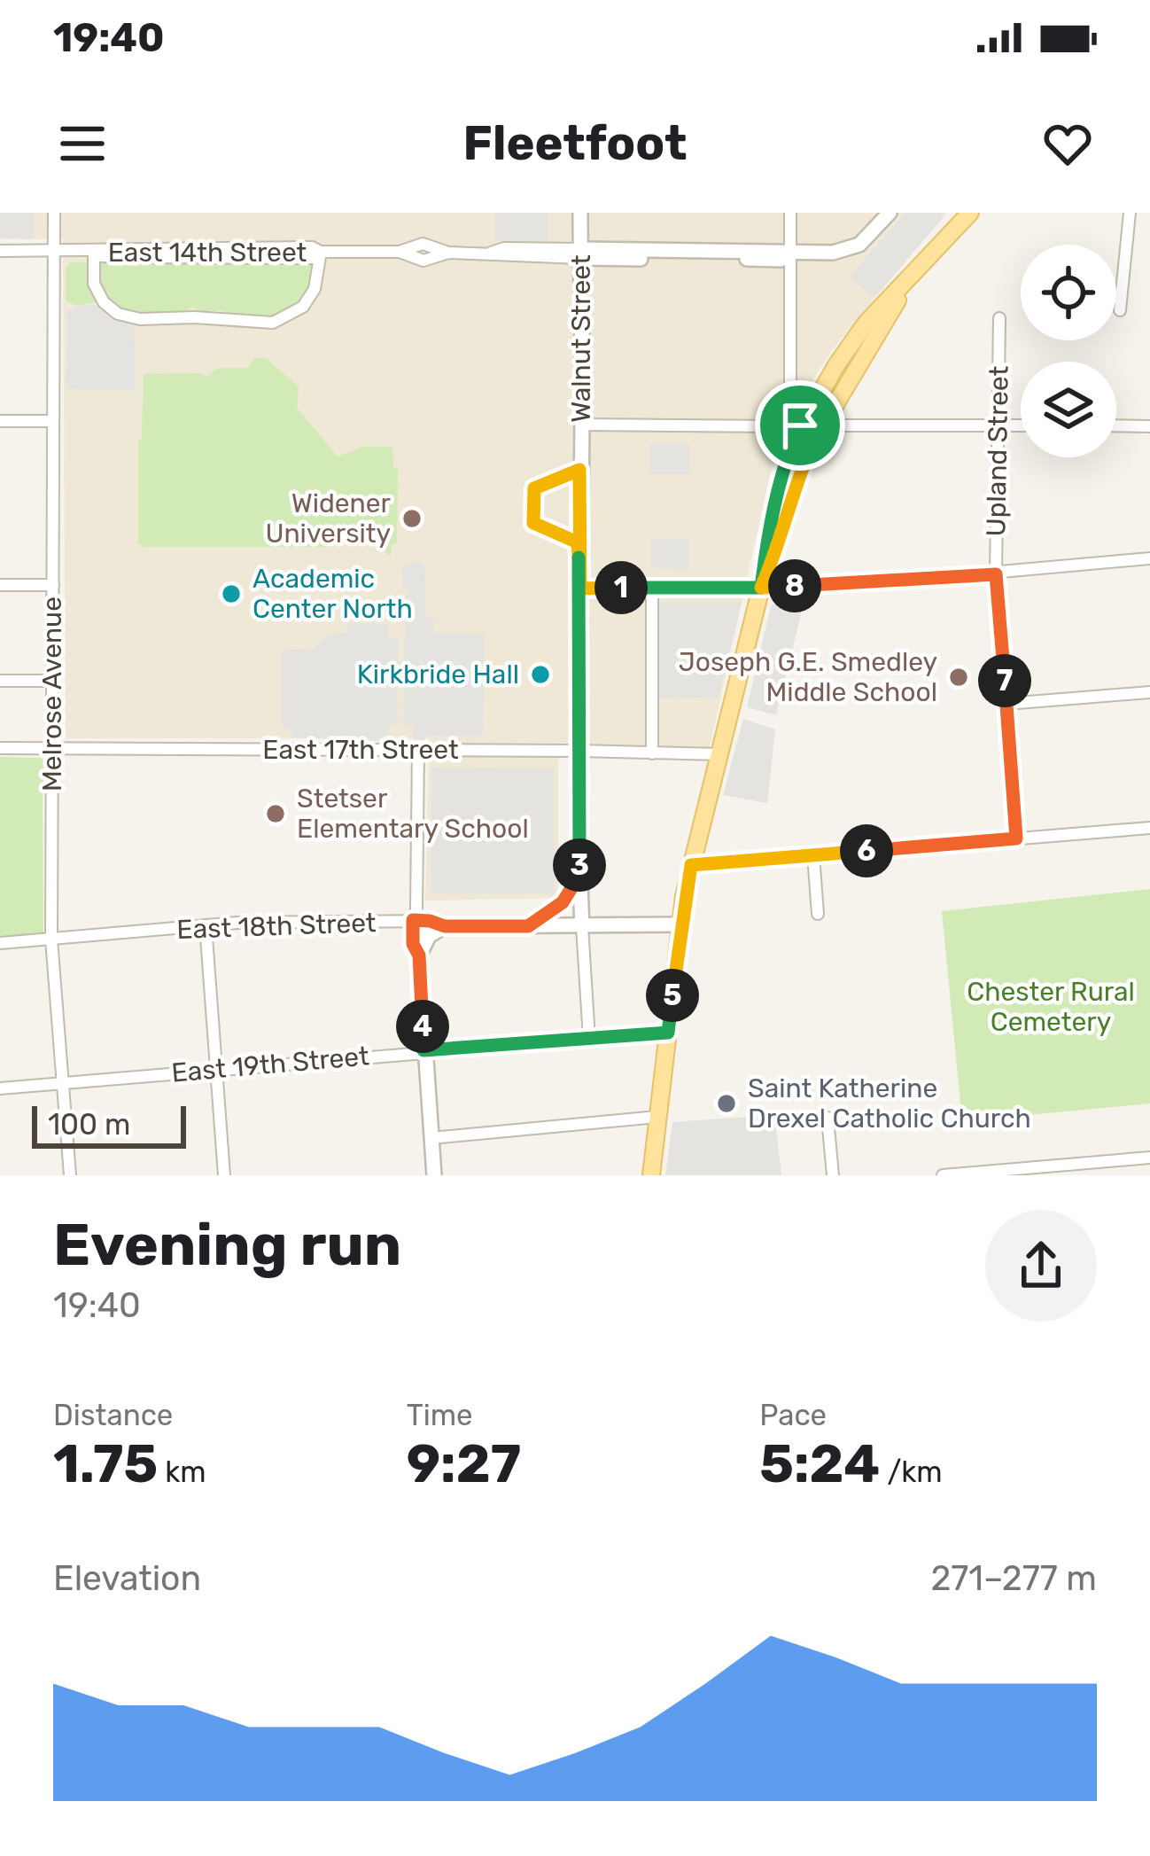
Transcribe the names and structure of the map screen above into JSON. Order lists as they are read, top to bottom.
{
  "streets": {
    "street": [
      "East 14th Street",
      "Walnut Street",
      "Upland Street",
      "Melrose Avenue",
      "East 17th Street",
      "East 18th Street",
      "East 19th Street"
    ]
  },
  "crossings": [
    ["East 14th Street", "Walnut Street"],
    ["East 14th Street", "Melrose Avenue"],
    ["Walnut Street", "East 17th Street"],
    ["Walnut Street", "East 18th Street"],
    ["Walnut Street", "East 19th Street"],
    ["Melrose Avenue", "East 17th Street"],
    ["Melrose Avenue", "East 18th Street"],
    ["Melrose Avenue", "East 19th Street"]
  ],
  "parks": ["Chester Rural Cemetery"],
  "places": [
    "Widener University",
    "Academic Center North",
    "Kirkbride Hall",
    "Joseph G.E. Smedley Middle School",
    "Stetser Elementary School",
    "Saint Katherine Drexel Catholic Church"
  ],
  "scale_bar": "100 m",
  "page": {
    "status": "19:40",
    "header": "Fleetfoot",
    "pins": [
      "8",
      "1",
      "7",
      "6",
      "3",
      "5",
      "4"
    ],
    "scale": "100 m",
    "heading": ["Evening run", "19:40"],
    "stats": [
      ["Distance", "1.75 km"],
      ["Time", "9:27"],
      ["Pace", "5:24 /km"]
    ],
    "chart": ["Elevation", "271–277 m"]
  }
}
